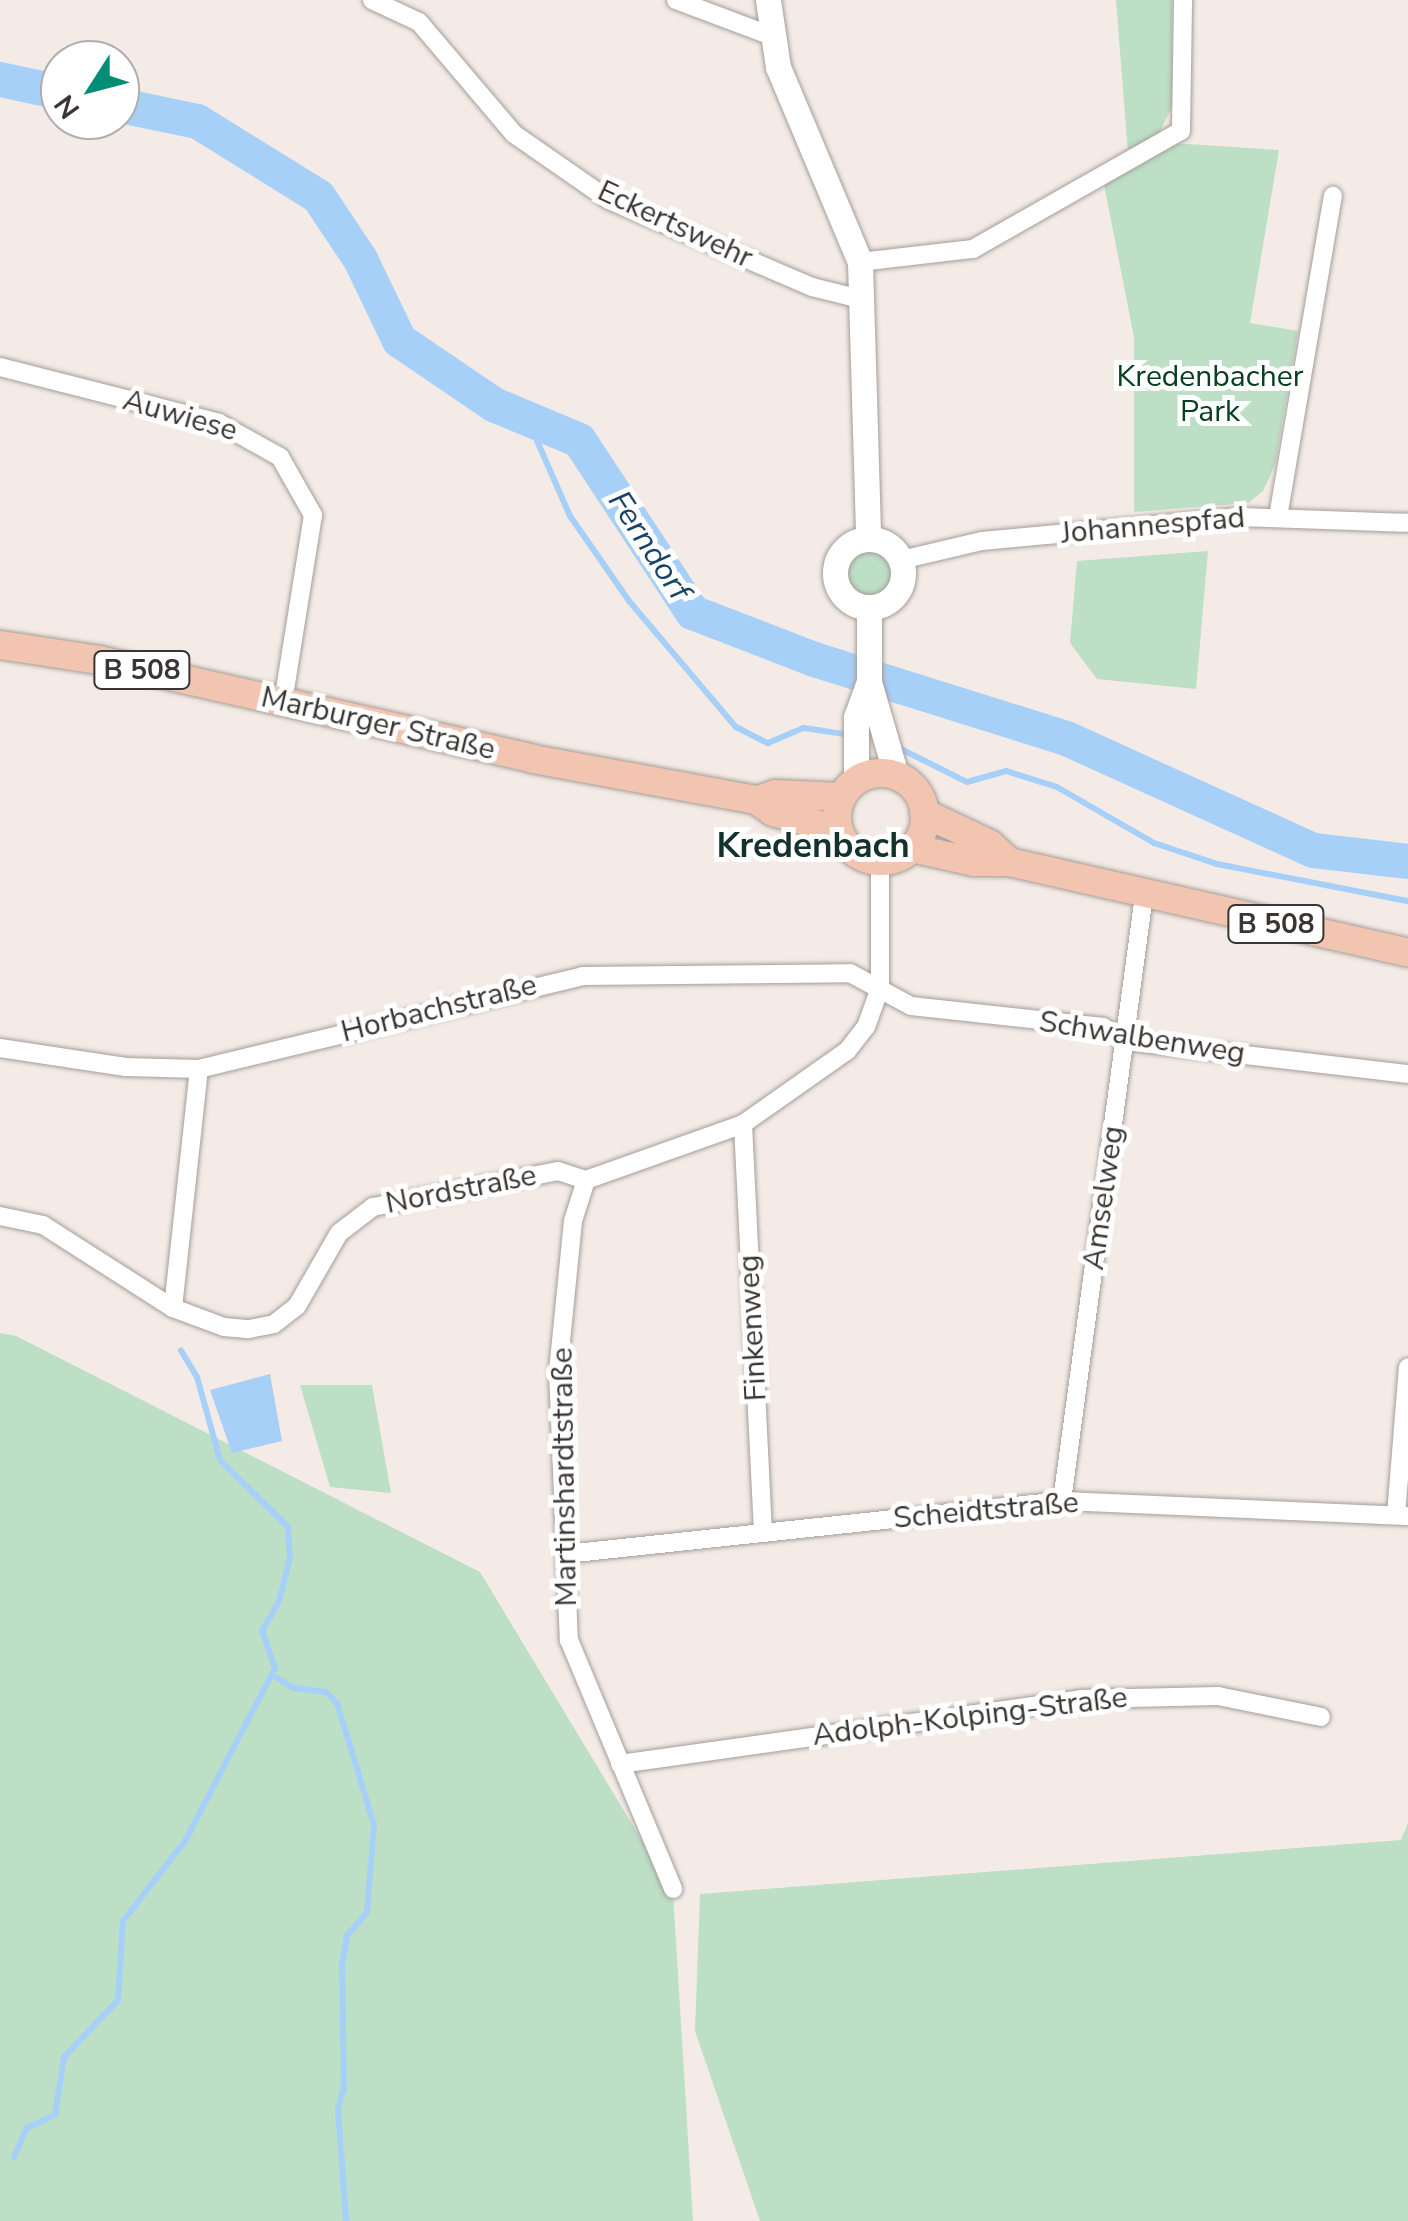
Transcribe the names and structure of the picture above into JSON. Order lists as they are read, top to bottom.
{
  "streets": {
    "main road": ["B 508", "Marburger Straße"],
    "street": [
      "Eckertswehr",
      "Auwiese",
      "Johannespfad",
      "Horbachstraße",
      "Schwalbenweg",
      "Nordstraße",
      "Amselweg",
      "Finkenweg",
      "Martinshardtstraße",
      "Scheidtstraße",
      "Adolph-Kolping-Straße"
    ]
  },
  "crossings": [
    ["Auwiese", "Marburger Straße"],
    ["B 508", "Marburger Straße"],
    ["B 508", "Amselweg"],
    ["Horbachstraße", "Schwalbenweg"],
    ["Schwalbenweg", "Amselweg"],
    ["Nordstraße", "Martinshardtstraße"],
    ["Amselweg", "Scheidtstraße"],
    ["Finkenweg", "Scheidtstraße"],
    ["Martinshardtstraße", "Scheidtstraße"],
    ["Martinshardtstraße", "Adolph-Kolping-Straße"]
  ],
  "districts": ["Kredenbach"],
  "water": ["Ferndorf"],
  "parks": ["Kredenbacher Park"],
  "north": "bottom left"
}
